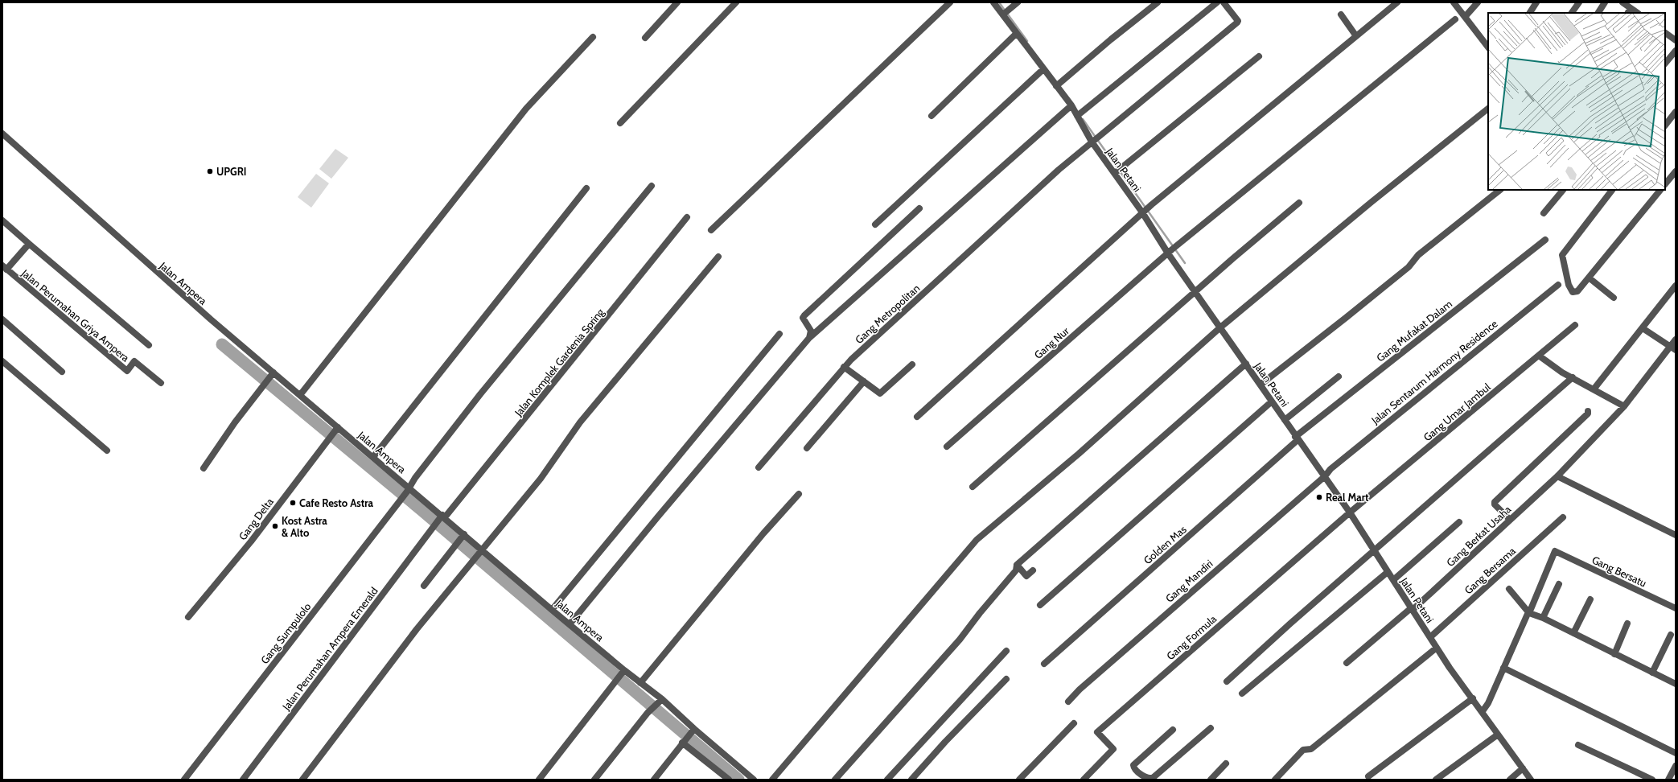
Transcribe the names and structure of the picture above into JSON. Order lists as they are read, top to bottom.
{
  "streets": {
    "street": [
      "Jalan Petani",
      "Jalan Ampera",
      "Gang Metropolitan",
      "Jalan Perumahan Griya Ampera",
      "Gang Mufakat Dalam",
      "Gang Nur",
      "Jalan Komplek Gardenia Spring",
      "Jalan Sentarum Harmony Residence",
      "Gang Umar Jambul",
      "Gang Delta",
      "Gang Berkat Usaha",
      "Golden Mas",
      "Gang Bersama",
      "Gang Bersatu",
      "Gang Mandiri",
      "Gang Sumpulolo",
      "Gang Formula",
      "Jalan Perumahan Ampera Emerald"
    ]
  },
  "crossings": [
    ["Jalan Petani", "Gang Metropolitan"],
    ["Jalan Petani", "Gang Mufakat Dalam"],
    ["Jalan Petani", "Gang Nur"],
    ["Jalan Petani", "Jalan Sentarum Harmony Residence"],
    ["Jalan Petani", "Gang Umar Jambul"],
    ["Jalan Petani", "Gang Berkat Usaha"],
    ["Jalan Petani", "Golden Mas"],
    ["Jalan Petani", "Gang Bersama"],
    ["Jalan Petani", "Gang Mandiri"],
    ["Jalan Ampera", "Jalan Komplek Gardenia Spring"],
    ["Jalan Ampera", "Gang Delta"],
    ["Jalan Ampera", "Gang Sumpulolo"],
    ["Gang Mufakat Dalam", "Golden Mas"],
    ["Jalan Komplek Gardenia Spring", "Jalan Perumahan Ampera Emerald"],
    ["Jalan Sentarum Harmony Residence", "Gang Mandiri"],
    ["Gang Umar Jambul", "Gang Formula"]
  ],
  "places": [
    "UPGRI",
    "Real Mart",
    "Cafe Resto Astra",
    "Kost Astra & Alto"
  ]
}
